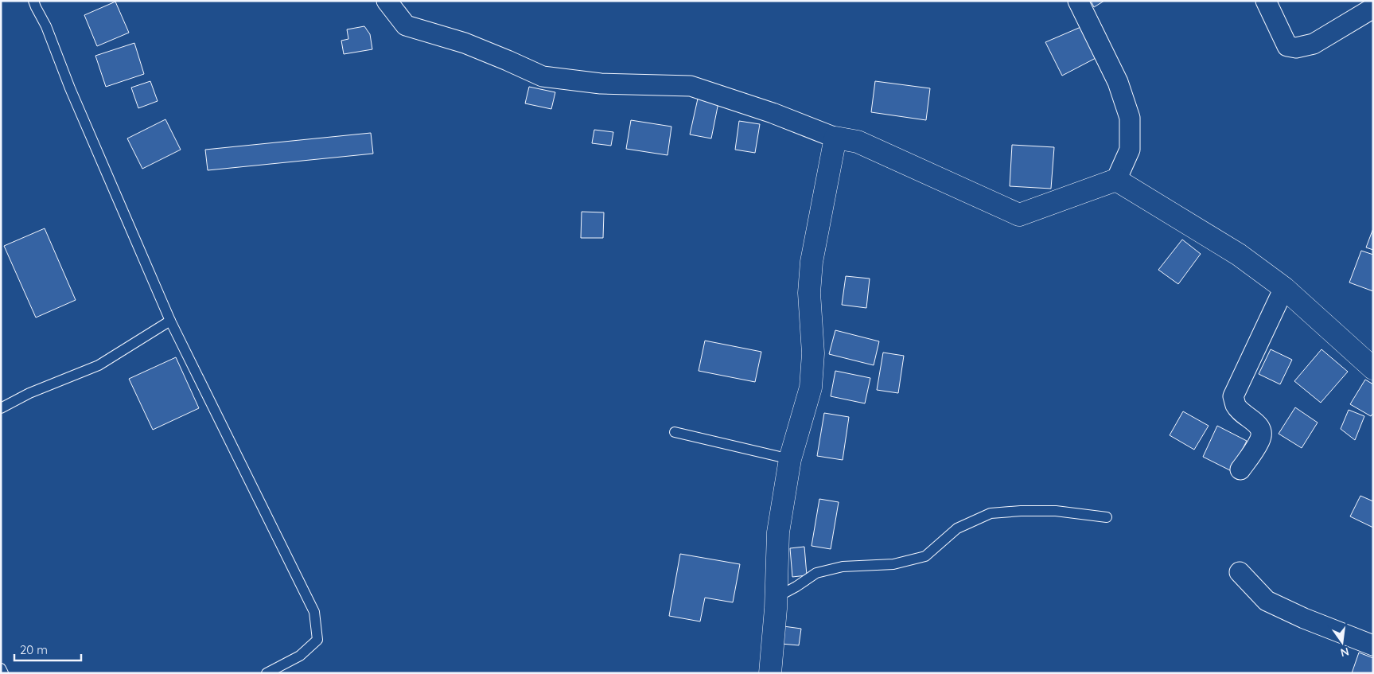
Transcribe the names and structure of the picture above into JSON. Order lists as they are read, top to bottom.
{
  "scale_bar": "20 m",
  "north": "bottom"
}
